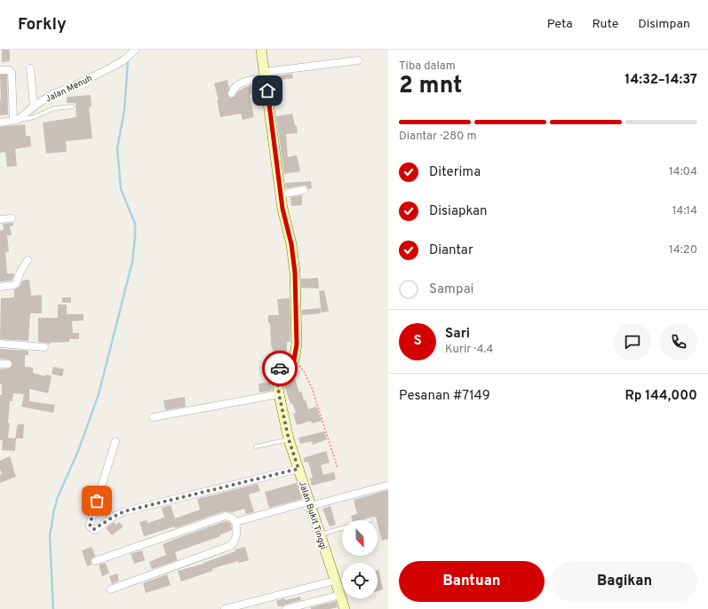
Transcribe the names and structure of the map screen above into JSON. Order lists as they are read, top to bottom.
{
  "streets": {
    "street": ["Jalan Menuh", "Jalan Bukit Tinggi"]
  },
  "north": "bottom right",
  "page": {
    "header": "Forkly",
    "nav": ["Peta", "Rute", "Disimpan"],
    "heading": ["2 mnt", "Tiba dalam", "14:32–14:37"],
    "panel": [
      "Sari",
      "Kurir · 4.4",
      "Pesanan #7149",
      "Rp 144,000"
    ],
    "bar": "Diantar · 280 m",
    "list": [
      ["Diterima", "14:04"],
      ["Disiapkan", "14:14"],
      ["Diantar", "14:20"],
      "Sampai"
    ],
    "round": "S",
    "buttons": ["Bantuan", "Bagikan"]
  }
}
